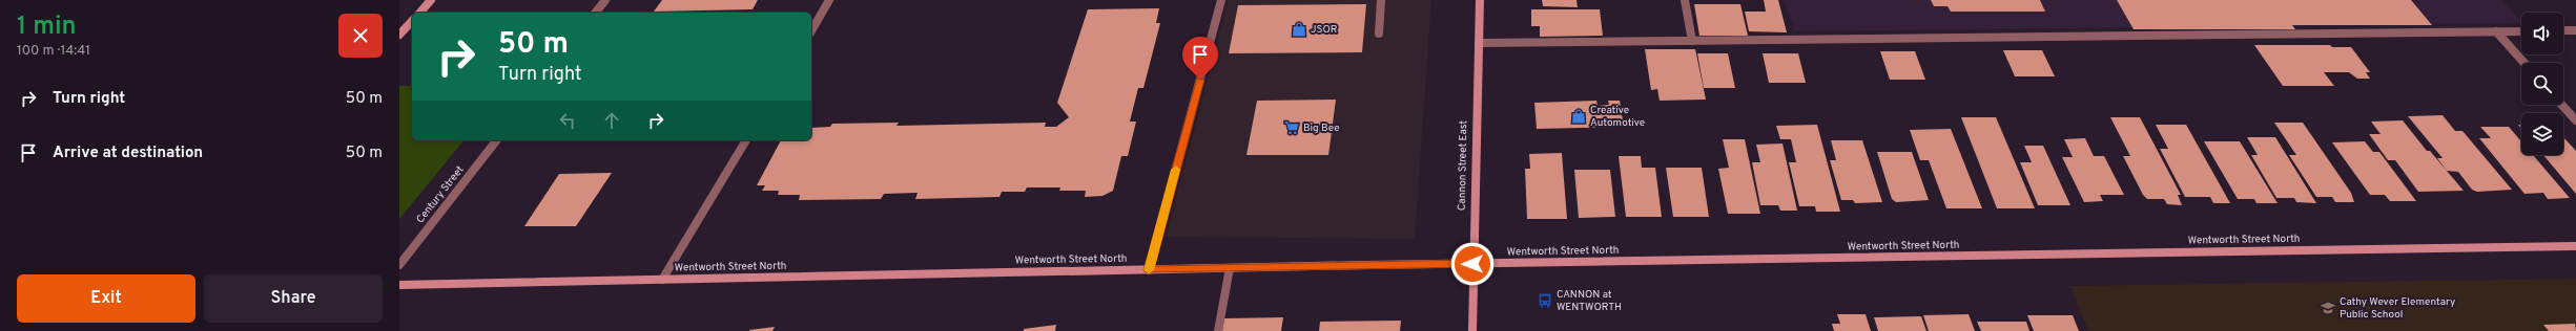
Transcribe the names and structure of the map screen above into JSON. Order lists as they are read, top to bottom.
{
  "streets": {
    "main road": ["Cannon Street East", "Wentworth Street North"],
    "street": ["Century Street"]
  },
  "crossings": [
    ["Cannon Street East", "Wentworth Street North"]
  ],
  "places": {
    "shop": ["JSOR", "Creative Automotive"],
    "supermarket": ["Big Bee"],
    "bus stop": ["CANNON at WENTWORTH"],
    "school or university": ["Cathy Wever Elementary Public School"]
  },
  "page": {
    "heading": ["1 min", "100 m · 14:41"],
    "turn": ["50 m", "Turn right"],
    "list": [
      {
        "name": "Turn right",
        "value": "50 m"
      },
      {
        "name": "Arrive at destination",
        "value": "50 m"
      }
    ],
    "buttons": ["Exit", "Share"]
  }
}
